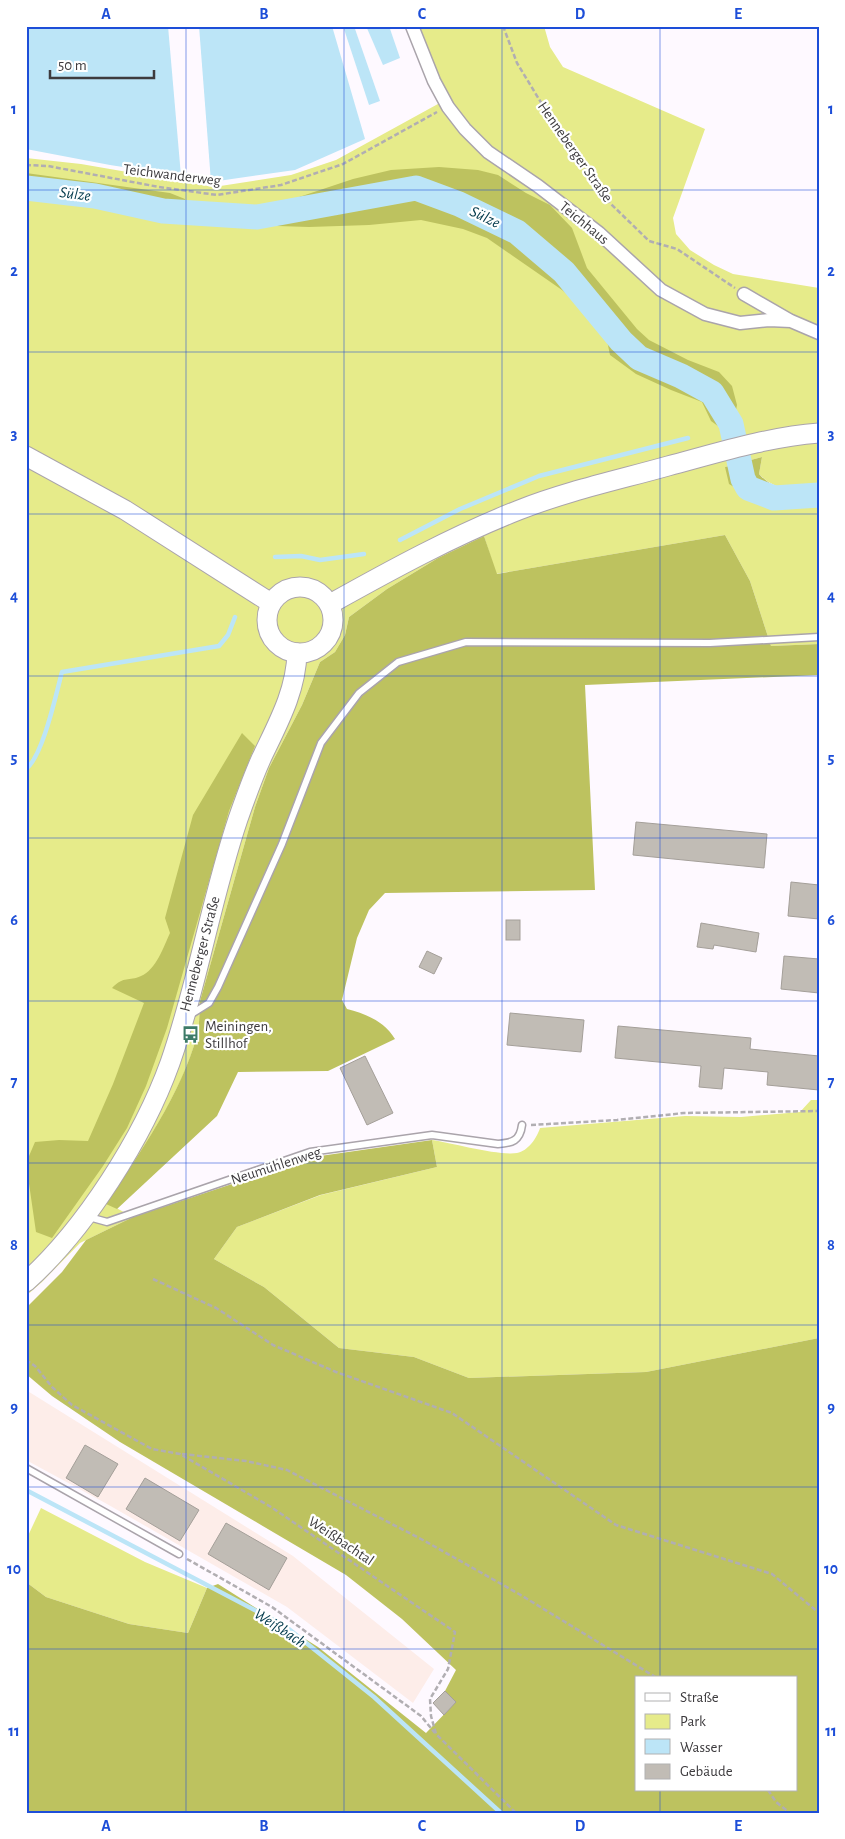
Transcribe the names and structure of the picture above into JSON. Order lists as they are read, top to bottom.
{
  "streets": {
    "main road": ["Henneberger Straße"],
    "street": ["Teichhaus"],
    "lane": ["Neumühlenweg"],
    "path": ["Teichwanderweg", "Weißbachtal"]
  },
  "crossings": [
    ["Henneberger Straße", "Neumühlenweg"],
    ["Teichwanderweg", "Teichhaus"]
  ],
  "water": ["Sülze", "Weißbach"],
  "places": {
    "bus stop": ["Meiningen, Stillhof"]
  },
  "legend": [
    "Straße",
    "Park",
    "Wasser",
    "Gebäude"
  ],
  "scale_bar": "50 m",
  "grid": {
    "columns": [
      "A",
      "B",
      "C",
      "D",
      "E"
    ],
    "rows": [
      "1",
      "2",
      "3",
      "4",
      "5",
      "6",
      "7",
      "8",
      "9",
      "10",
      "11"
    ]
  }
}
